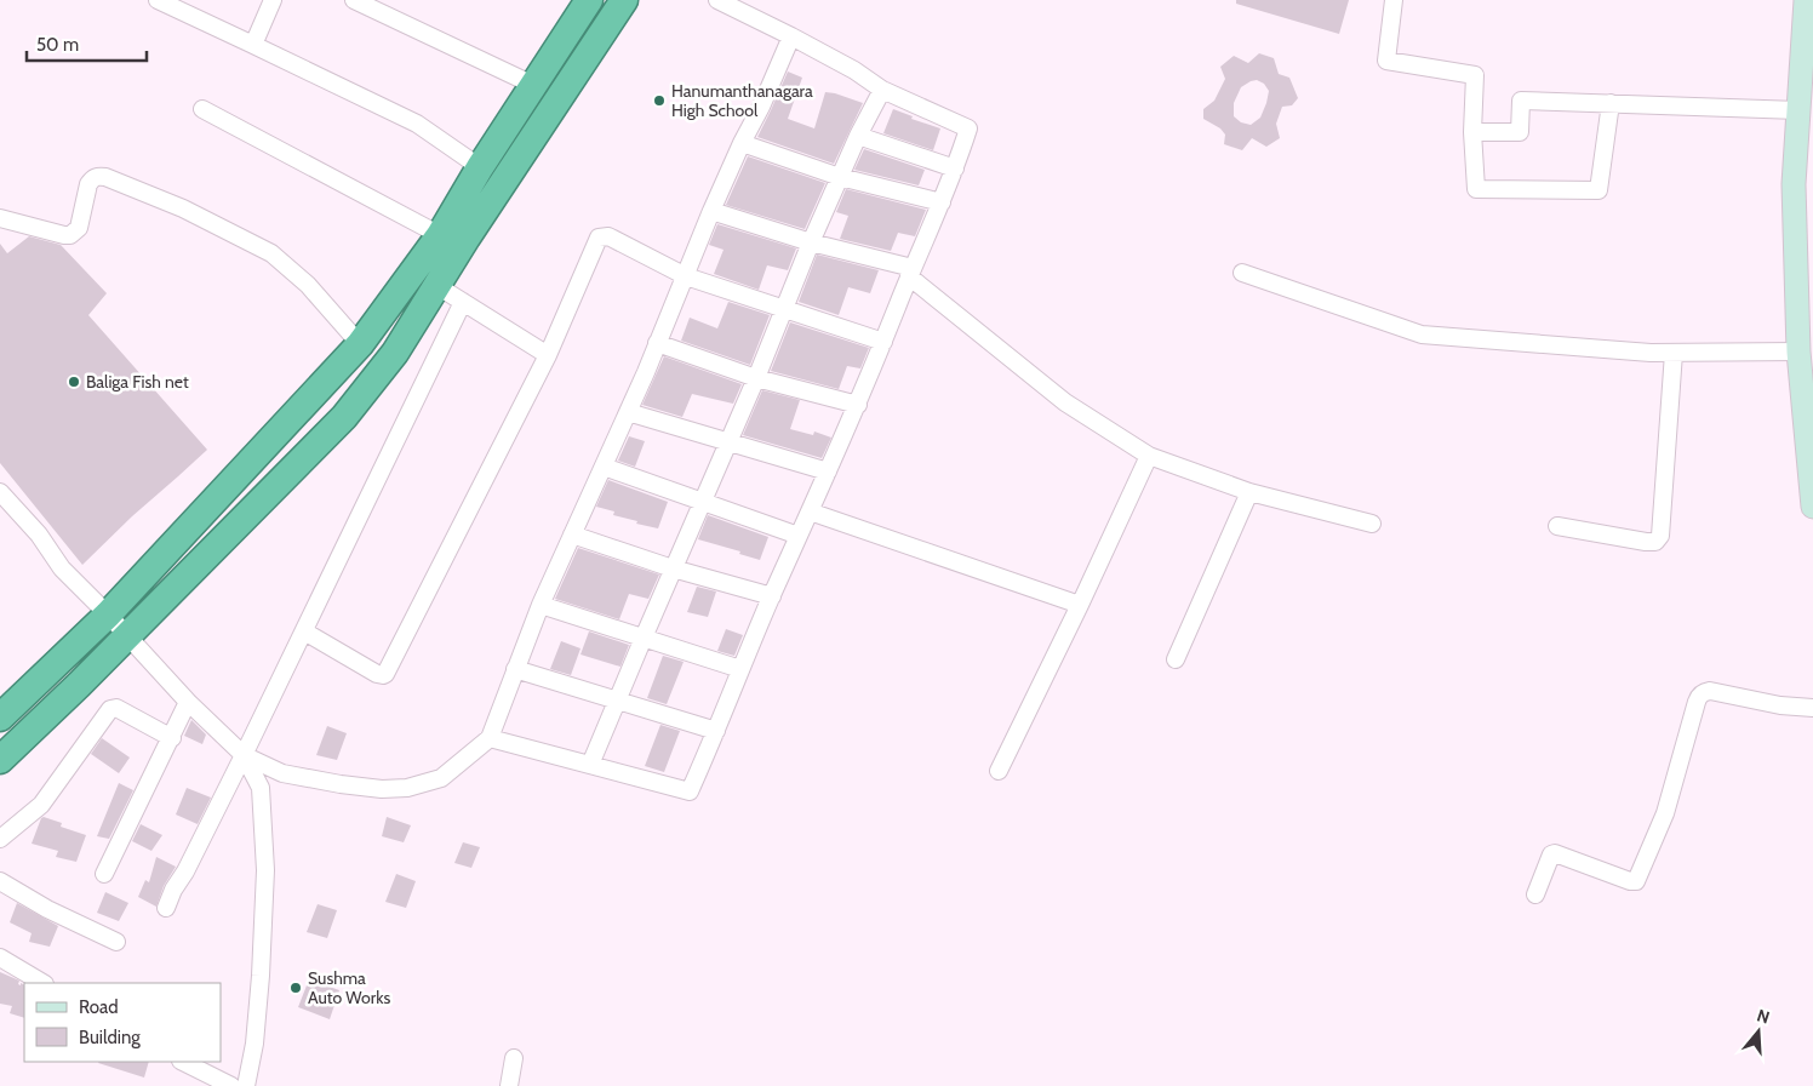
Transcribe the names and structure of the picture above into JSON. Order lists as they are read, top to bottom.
{
  "places": ["Hanumanthanagara High School", "Baliga Fish net", "Sushma Auto Works"],
  "legend": ["Road", "Building"],
  "scale_bar": "50 m",
  "north": "top"
}
